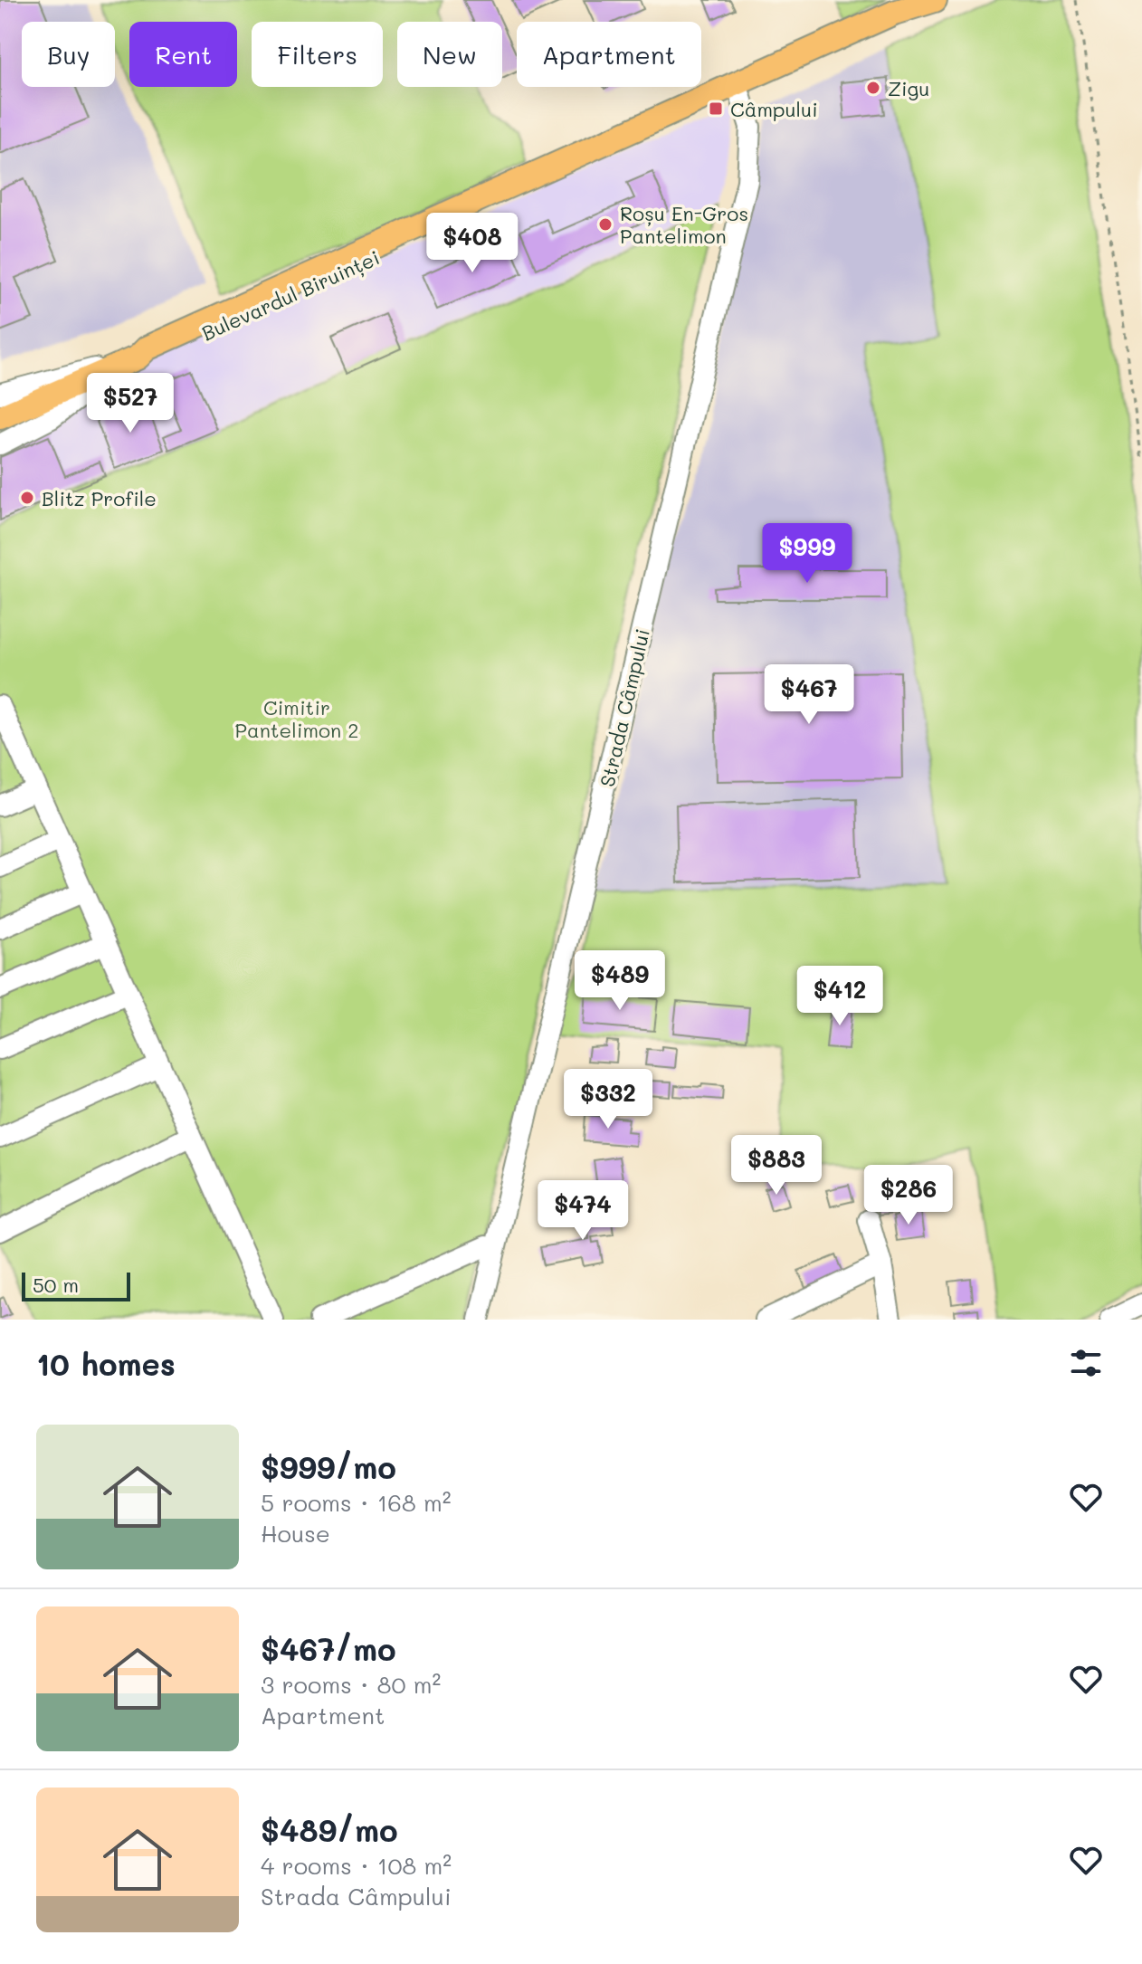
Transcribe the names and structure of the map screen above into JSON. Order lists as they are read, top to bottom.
{
  "streets": {
    "main road": ["Bulevardul Biruinței"],
    "street": ["Strada Câmpului"]
  },
  "crossings": [
    ["Bulevardul Biruinței", "Strada Câmpului"]
  ],
  "parks": ["Cimitir Pantelimon 2"],
  "places": {
    "other": ["Zigu", "Roșu En-Gros Pantelimon", "Blitz Profile"],
    "transit": ["Câmpului"]
  },
  "scale_bar": "50 m",
  "page": {
    "chip": [
      "Buy",
      "Rent",
      "Filters",
      "New",
      "Apartment"
    ],
    "price": [
      "$408",
      "$527",
      "$999",
      "$467",
      "$489",
      "$412",
      "$332",
      "$883",
      "$286",
      "$474"
    ],
    "scale": "50 m",
    "heading": "10 homes",
    "list": [
      {
        "name": "$999/mo",
        "note": "5 rooms · 168 m² · House"
      },
      {
        "name": "$467/mo",
        "note": "3 rooms · 80 m² · Apartment"
      },
      {
        "name": "$489/mo",
        "note": "4 rooms · 108 m² · Strada Câmpului"
      }
    ]
  }
}
